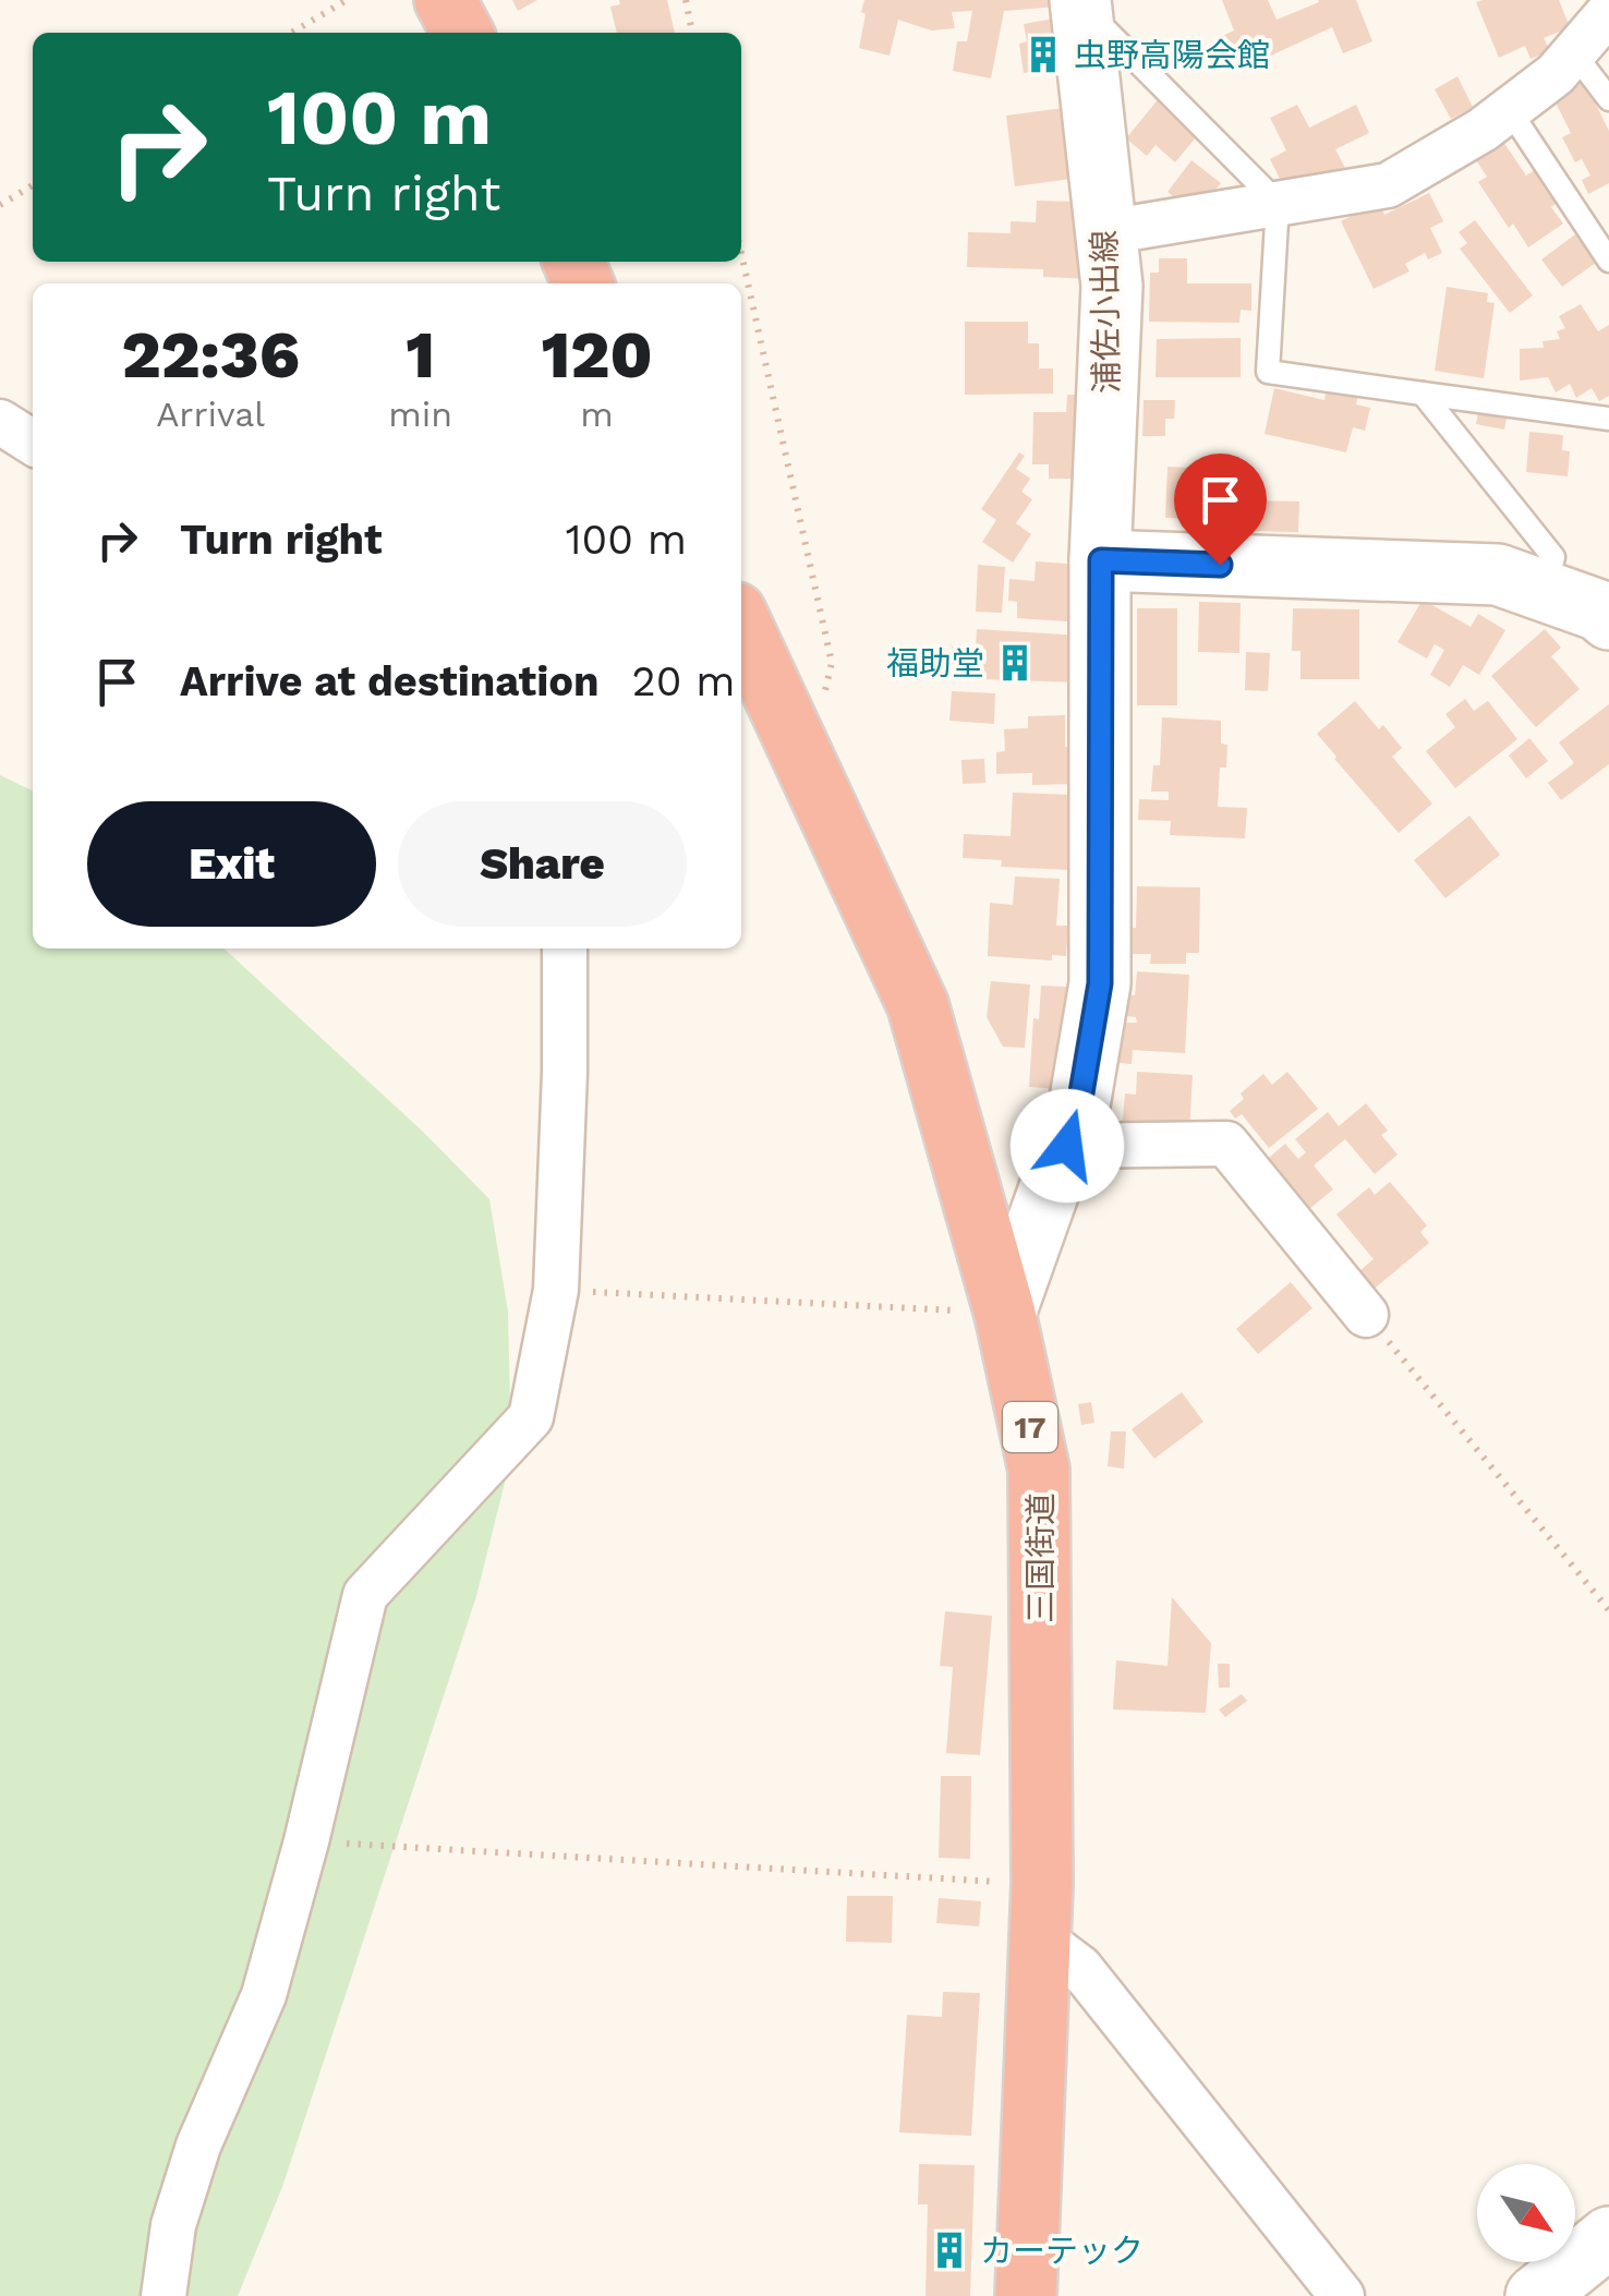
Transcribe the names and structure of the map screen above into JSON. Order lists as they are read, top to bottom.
{
  "streets": {
    "highway": ["17", "三国街道"],
    "main road": ["浦佐小出線"]
  },
  "crossings": [
    ["浦佐小出線", "三国街道"]
  ],
  "places": {
    "building": ["虫野高陽会館", "福助堂", "カーテック"]
  },
  "north": "bottom right",
  "page": {
    "turn": ["100 m", "Turn right"],
    "eta": [
      "22:36",
      "Arrival",
      "1",
      "min",
      "120",
      "m"
    ],
    "list": [
      {
        "name": "Turn right",
        "value": "100 m"
      },
      {
        "name": "Arrive at destination",
        "value": "20 m"
      }
    ],
    "buttons": ["Exit", "Share"]
  }
}
